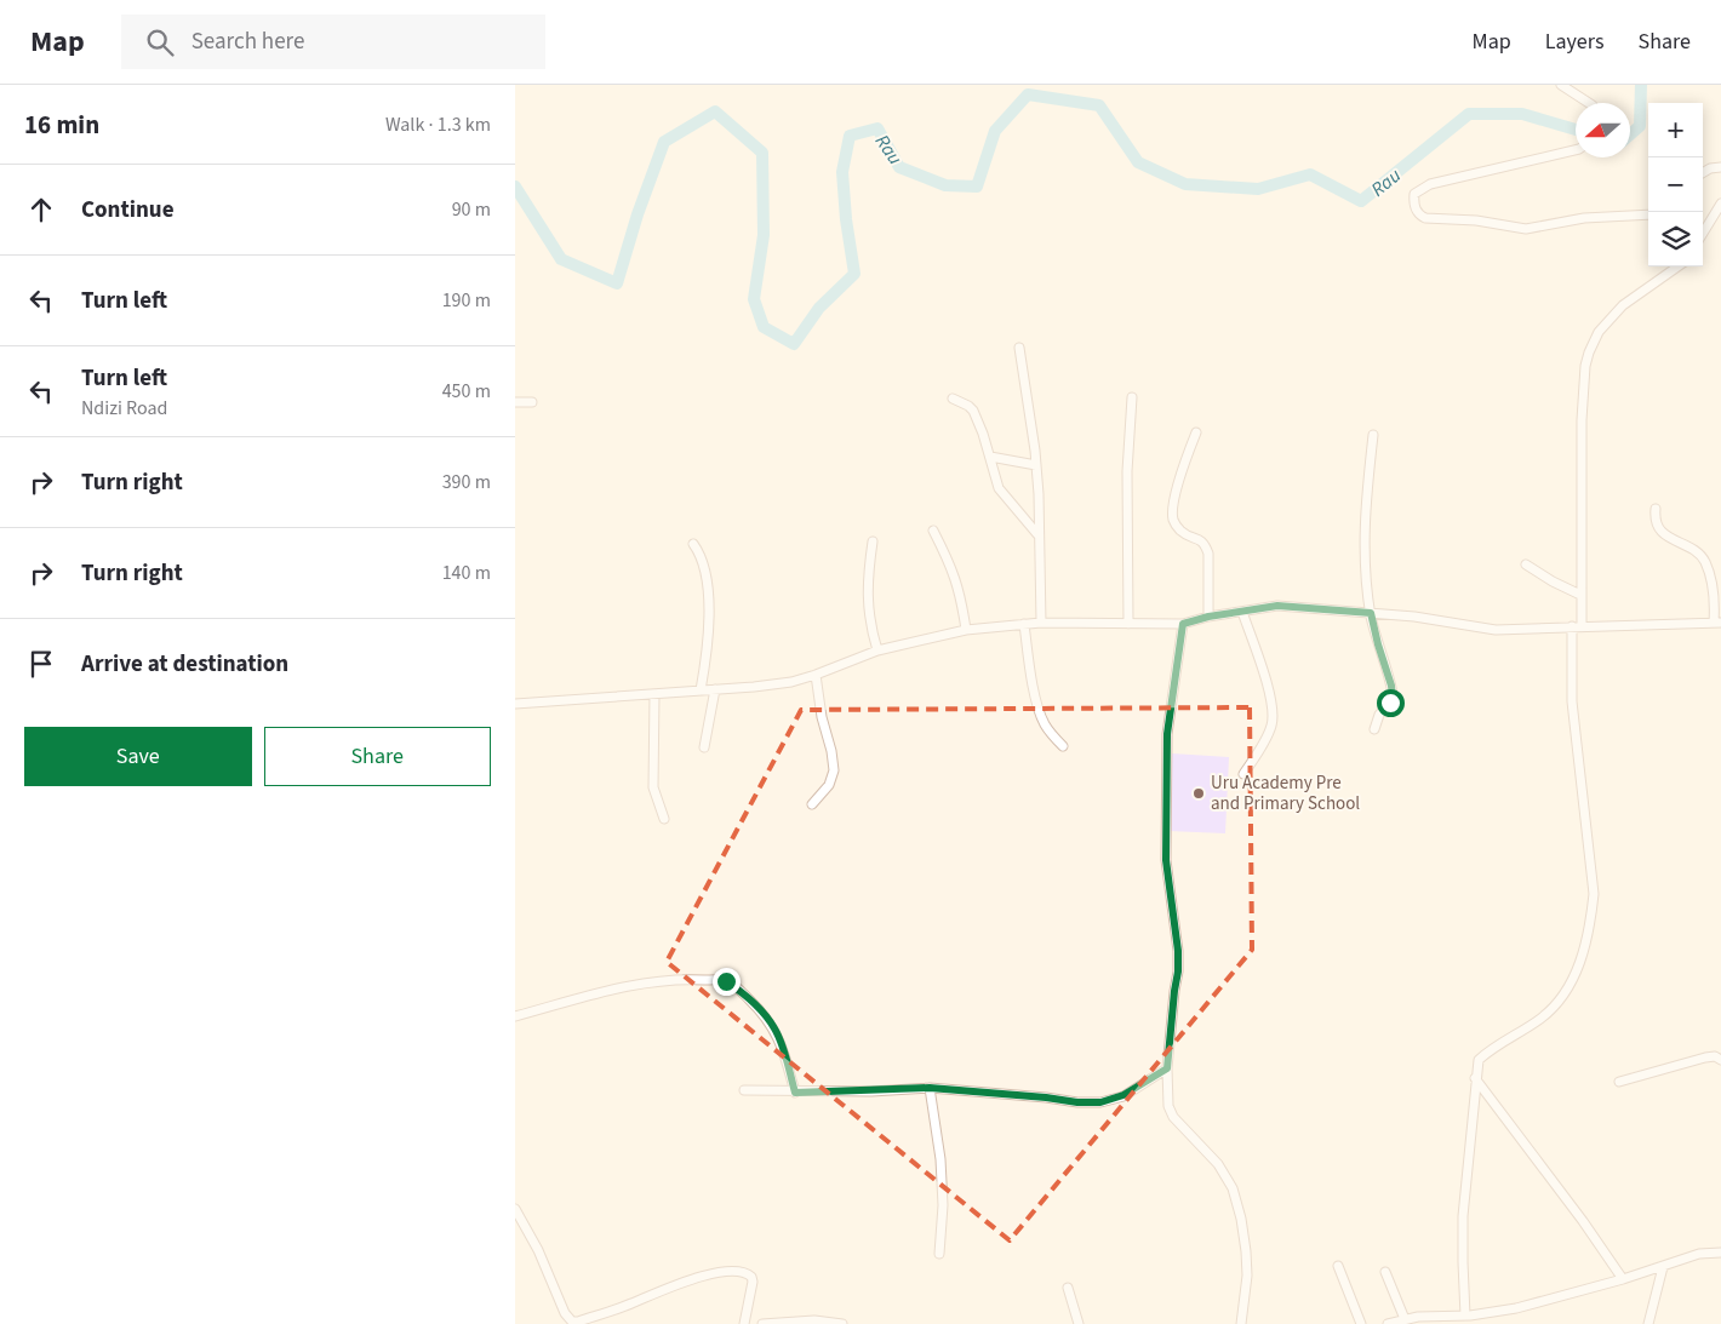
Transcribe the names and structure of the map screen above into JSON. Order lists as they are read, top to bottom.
{
  "water": ["Rau"],
  "places": ["Uru Academy Pre and Primary School"],
  "north": "left",
  "page": {
    "header": "Map",
    "search": "Search here",
    "nav": ["Map", "Layers", "Share"],
    "heading": ["16 min", "Walk · 1.3 km"],
    "map_buttons": ["+", "−"],
    "list": [
      ["Continue", "90 m"],
      ["Turn left", "190 m"],
      ["Turn left", "Ndizi Road", "450 m"],
      ["Turn right", "390 m"],
      ["Turn right", "140 m"],
      "Arrive at destination"
    ],
    "buttons": ["Save", "Share"]
  }
}
